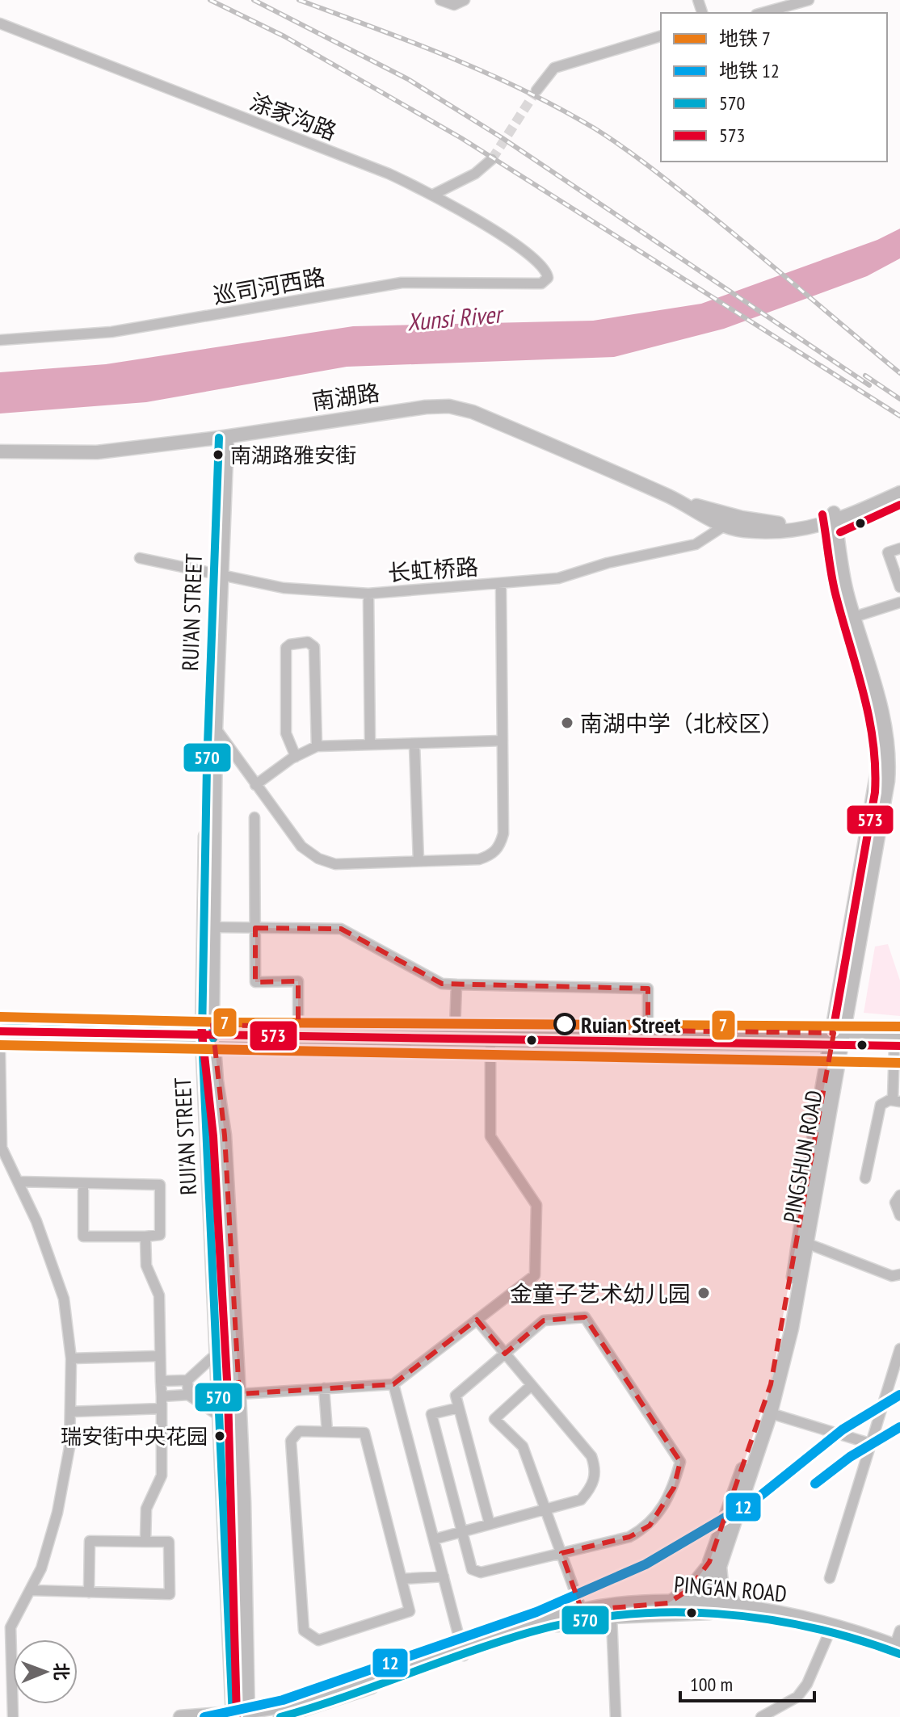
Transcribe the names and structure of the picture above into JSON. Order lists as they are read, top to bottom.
{
  "streets": {
    "main road": [
      "南湖路",
      "RUI'AN STREET",
      "PINGSHUN ROAD",
      "PING'AN ROAD"
    ],
    "street": ["涂家沟路", "巡司河西路", "长虹桥路"]
  },
  "crossings": [
    ["涂家沟路", "巡司河西路"],
    ["南湖路", "RUI'AN STREET"],
    ["长虹桥路", "RUI'AN STREET"],
    ["RUI'AN STREET", "PING'AN ROAD"],
    ["PINGSHUN ROAD", "PING'AN ROAD"]
  ],
  "water": ["Xunsi River"],
  "places": [
    "南湖路雅安街",
    "南湖中学（北校区）",
    "Ruian Street",
    "金童子艺术幼儿园",
    "瑞安街中央花园"
  ],
  "lines": [
    "transit line 570",
    "transit line 573",
    "metro line 7",
    "metro line 12"
  ],
  "legend": [
    "地铁 7",
    "地铁 12",
    "570",
    "573"
  ],
  "scale_bar": "100 m",
  "north": "right"
}
